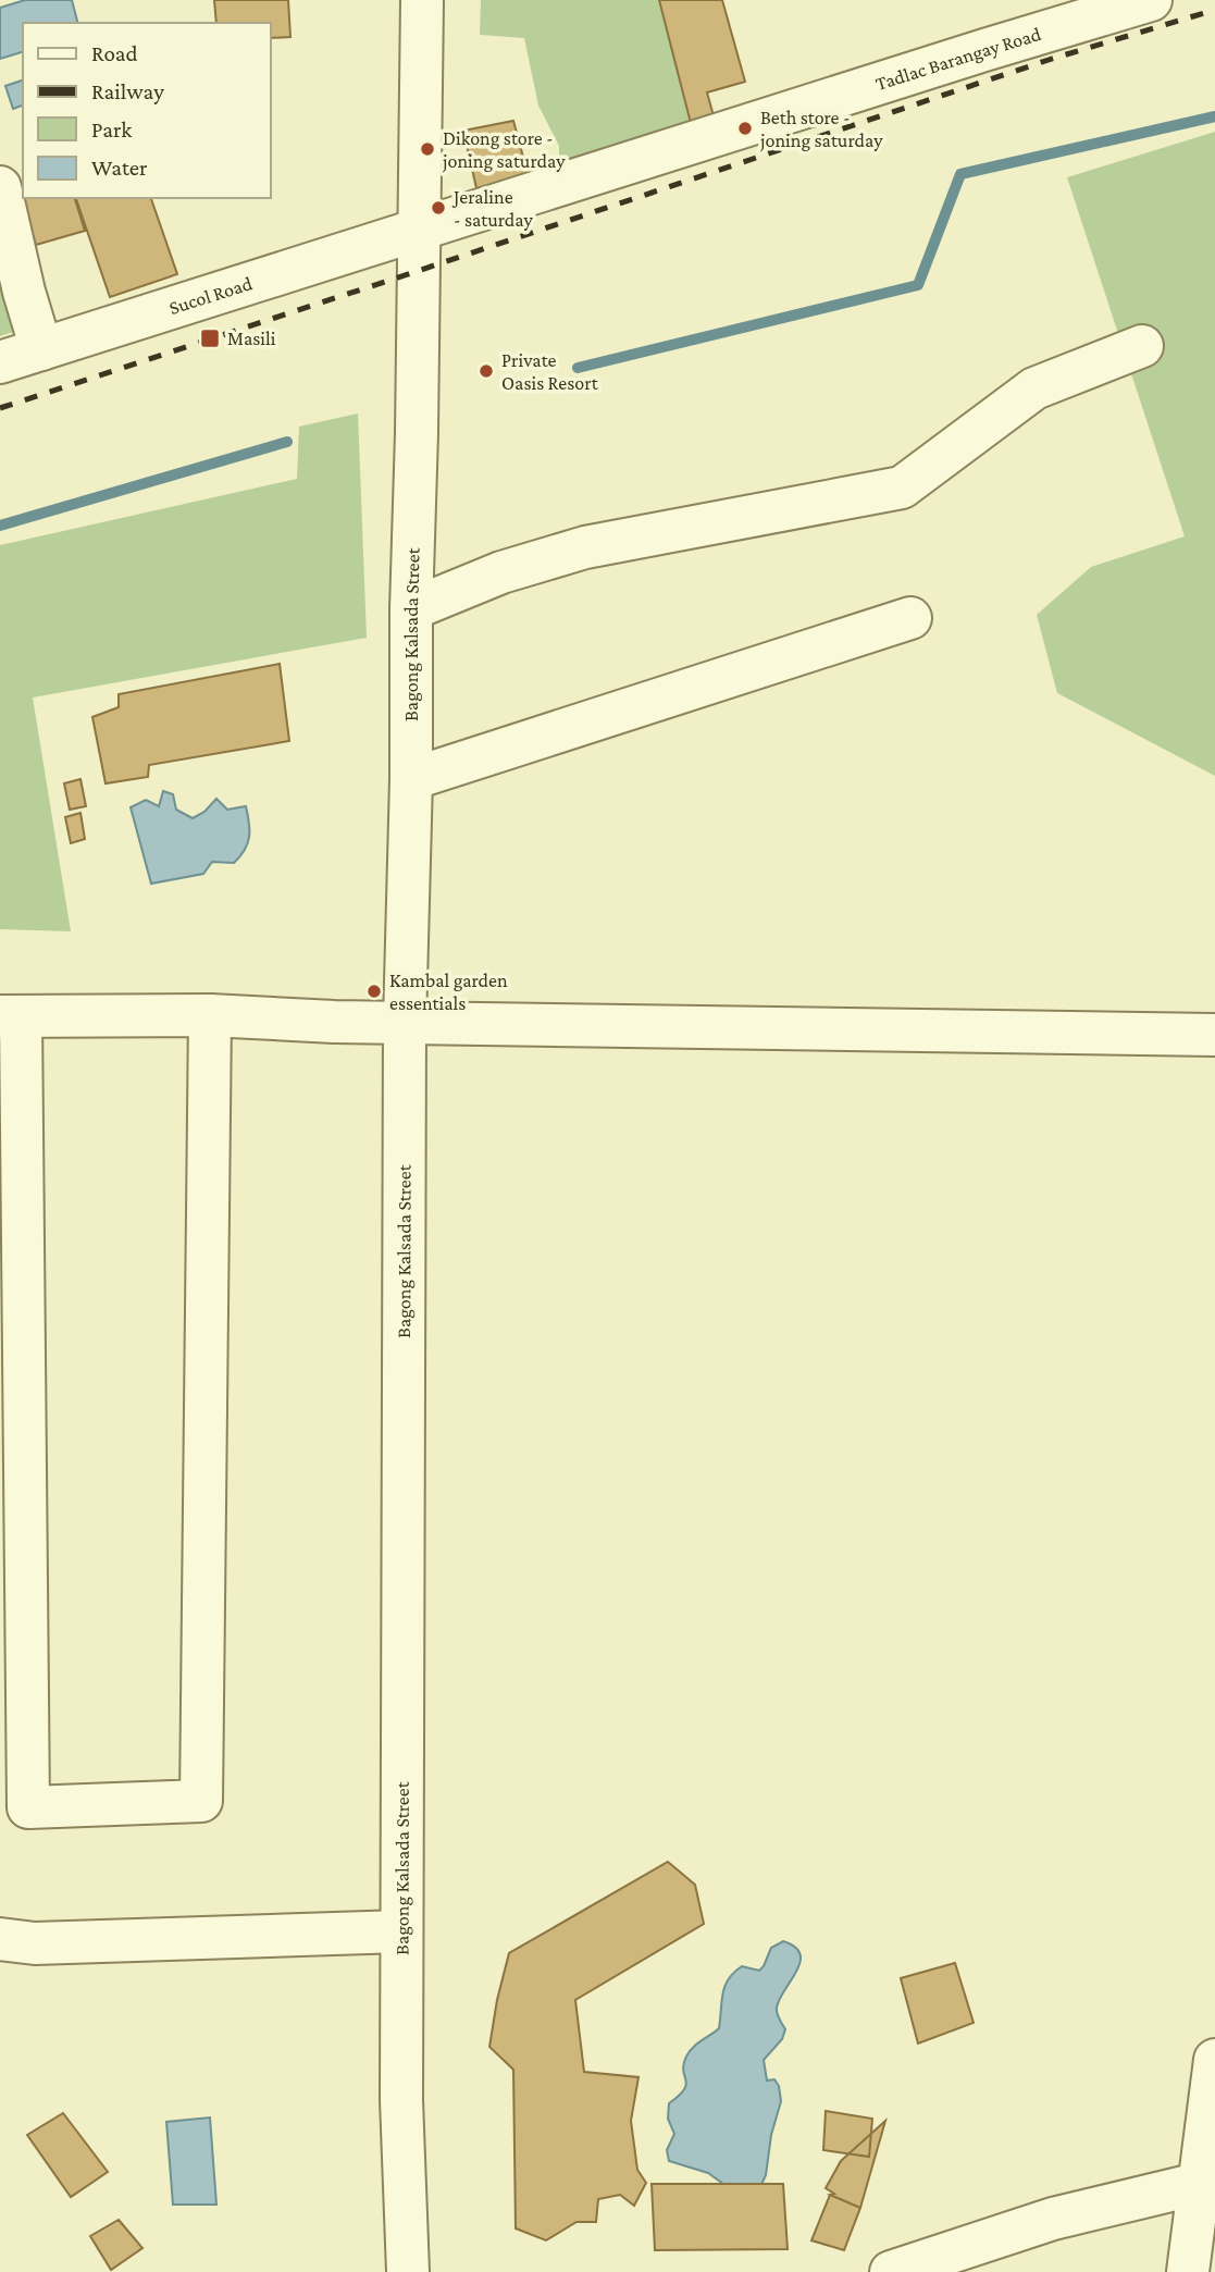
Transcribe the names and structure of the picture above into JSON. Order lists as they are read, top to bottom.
{
  "streets": {
    "street": ["Tadlac Barangay Road", "Sucol Road", "Bagong Kalsada Street"]
  },
  "crossings": [
    ["Tadlac Barangay Road", "Sucol Road"],
    ["Tadlac Barangay Road", "Bagong Kalsada Street"],
    ["Sucol Road", "Bagong Kalsada Street"]
  ],
  "places": {
    "other": [
      "Beth store - joning saturday",
      "Dikong store - joning saturday",
      "Jeraline - saturday",
      "Private Oasis Resort",
      "Kambal garden essentials"
    ],
    "transit": ["Masili"]
  },
  "legend": [
    "Road",
    "Railway",
    "Park",
    "Water"
  ]
}
